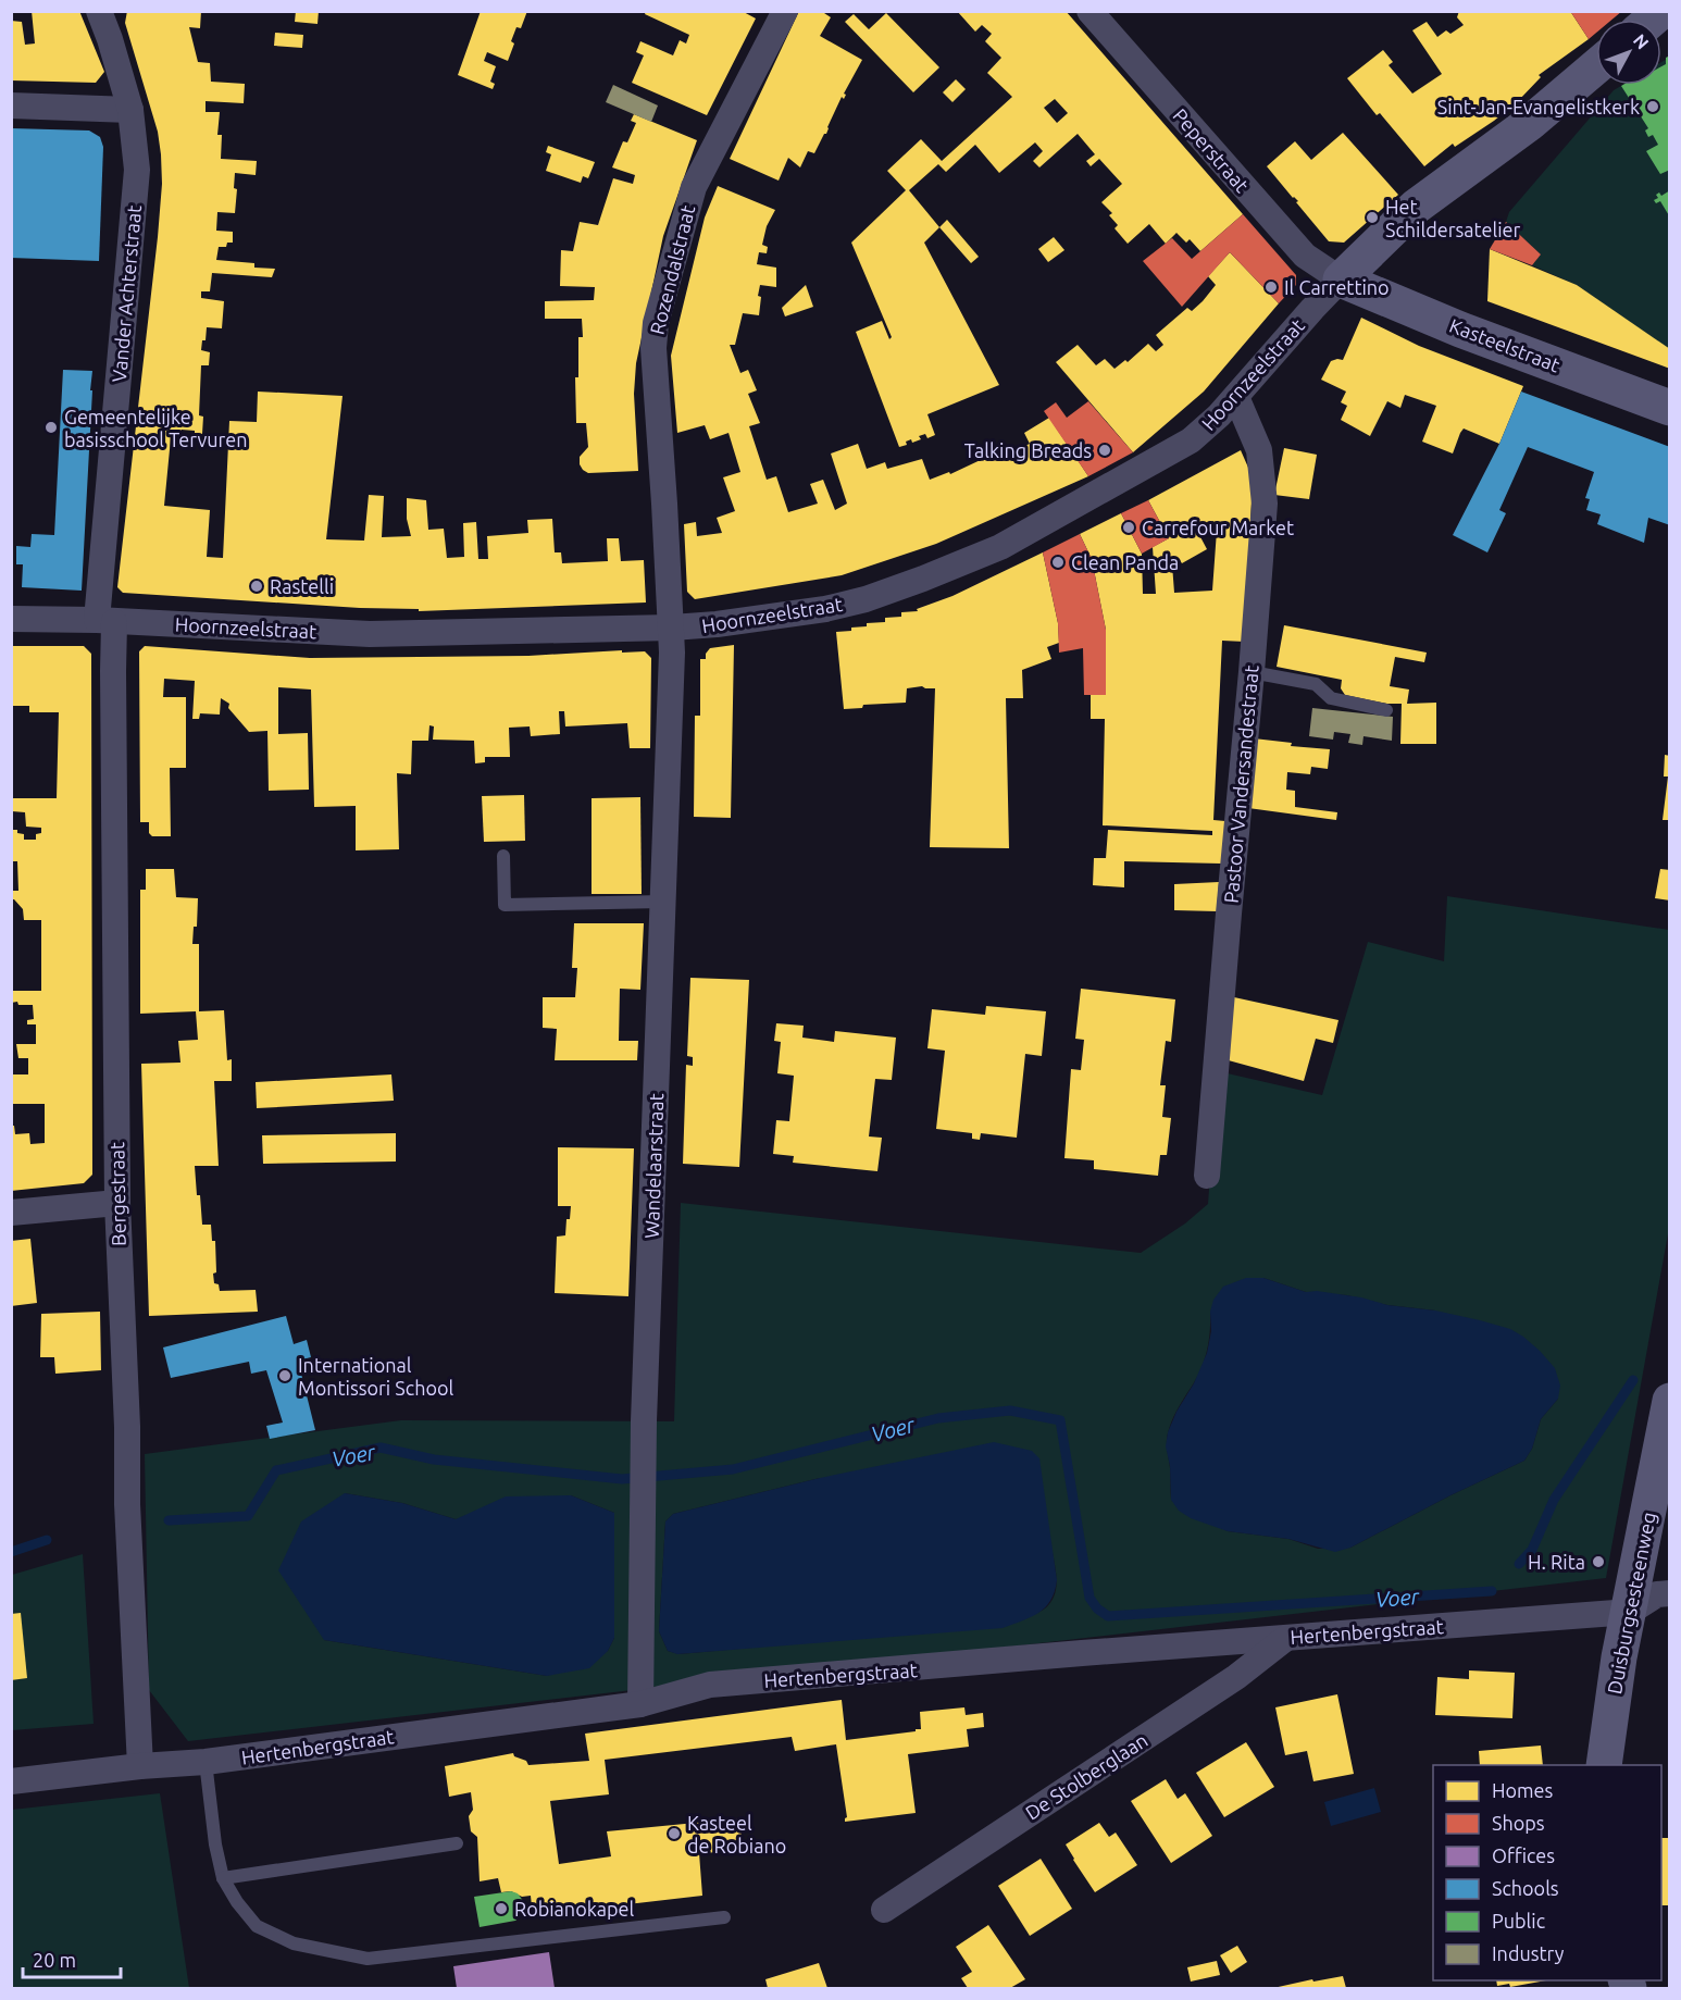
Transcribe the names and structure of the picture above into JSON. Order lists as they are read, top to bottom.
{
  "streets": {
    "street": [
      "Peperstraat",
      "Rozendalstraat",
      "Vander Achterstraat",
      "Kasteelstraat",
      "Hoornzeelstraat",
      "Pastoor Vandersandestraat",
      "Wandelaarstraat",
      "Bergestraat",
      "Duisburgsesteenweg",
      "Hertenbergstraat",
      "De Stolberglaan"
    ]
  },
  "crossings": [
    ["Peperstraat", "Kasteelstraat"],
    ["Peperstraat", "Hoornzeelstraat"],
    ["Rozendalstraat", "Hoornzeelstraat"],
    ["Rozendalstraat", "Wandelaarstraat"],
    ["Vander Achterstraat", "Hoornzeelstraat"],
    ["Vander Achterstraat", "Bergestraat"],
    ["Kasteelstraat", "Hoornzeelstraat"],
    ["Hoornzeelstraat", "Pastoor Vandersandestraat"],
    ["Hoornzeelstraat", "Wandelaarstraat"],
    ["Hoornzeelstraat", "Bergestraat"],
    ["Wandelaarstraat", "Hertenbergstraat"],
    ["Bergestraat", "Hertenbergstraat"],
    ["Duisburgsesteenweg", "Hertenbergstraat"],
    ["Hertenbergstraat", "De Stolberglaan"]
  ],
  "water": ["Voer"],
  "places": [
    "Sint-Jan-Evangelistkerk",
    "Het Schildersatelier",
    "Il Carrettino",
    "Gemeentelijke basisschool Tervuren",
    "Talking Breads",
    "Carrefour Market",
    "Clean Panda",
    "Rastelli",
    "International Montissori School",
    "H. Rita",
    "Kasteel de Robiano",
    "Robianokapel"
  ],
  "legend": [
    "Homes",
    "Shops",
    "Offices",
    "Schools",
    "Public",
    "Industry"
  ],
  "scale_bar": "20 m",
  "north": "top right"
}
